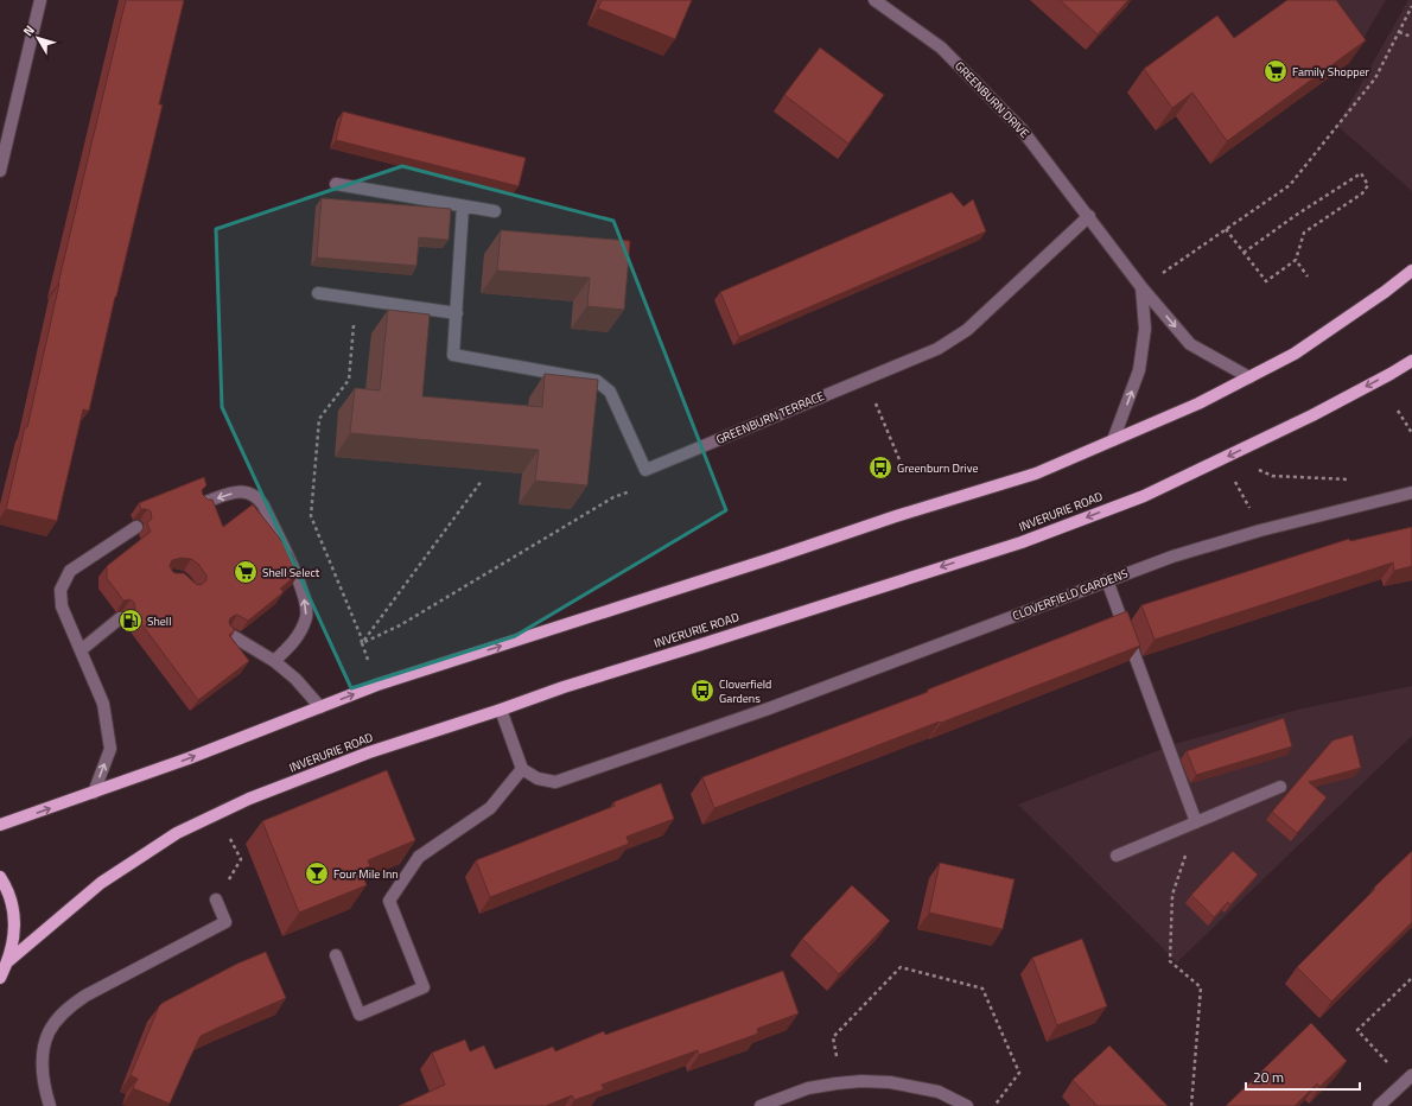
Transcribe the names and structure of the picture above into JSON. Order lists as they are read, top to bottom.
{
  "streets": {
    "main road": ["INVERURIE ROAD"],
    "street": ["GREENBURN DRIVE", "GREENBURN TERRACE", "CLOVERFIELD GARDENS"]
  },
  "crossings": [
    ["GREENBURN DRIVE", "GREENBURN TERRACE"]
  ],
  "places": {
    "supermarket": ["Family Shopper", "Shell Select"],
    "bus stop": ["Greenburn Drive", "Cloverfield Gardens"],
    "fuel station": ["Shell"],
    "bar": ["Four Mile Inn"]
  },
  "scale_bar": "20 m",
  "north": "top left"
}
